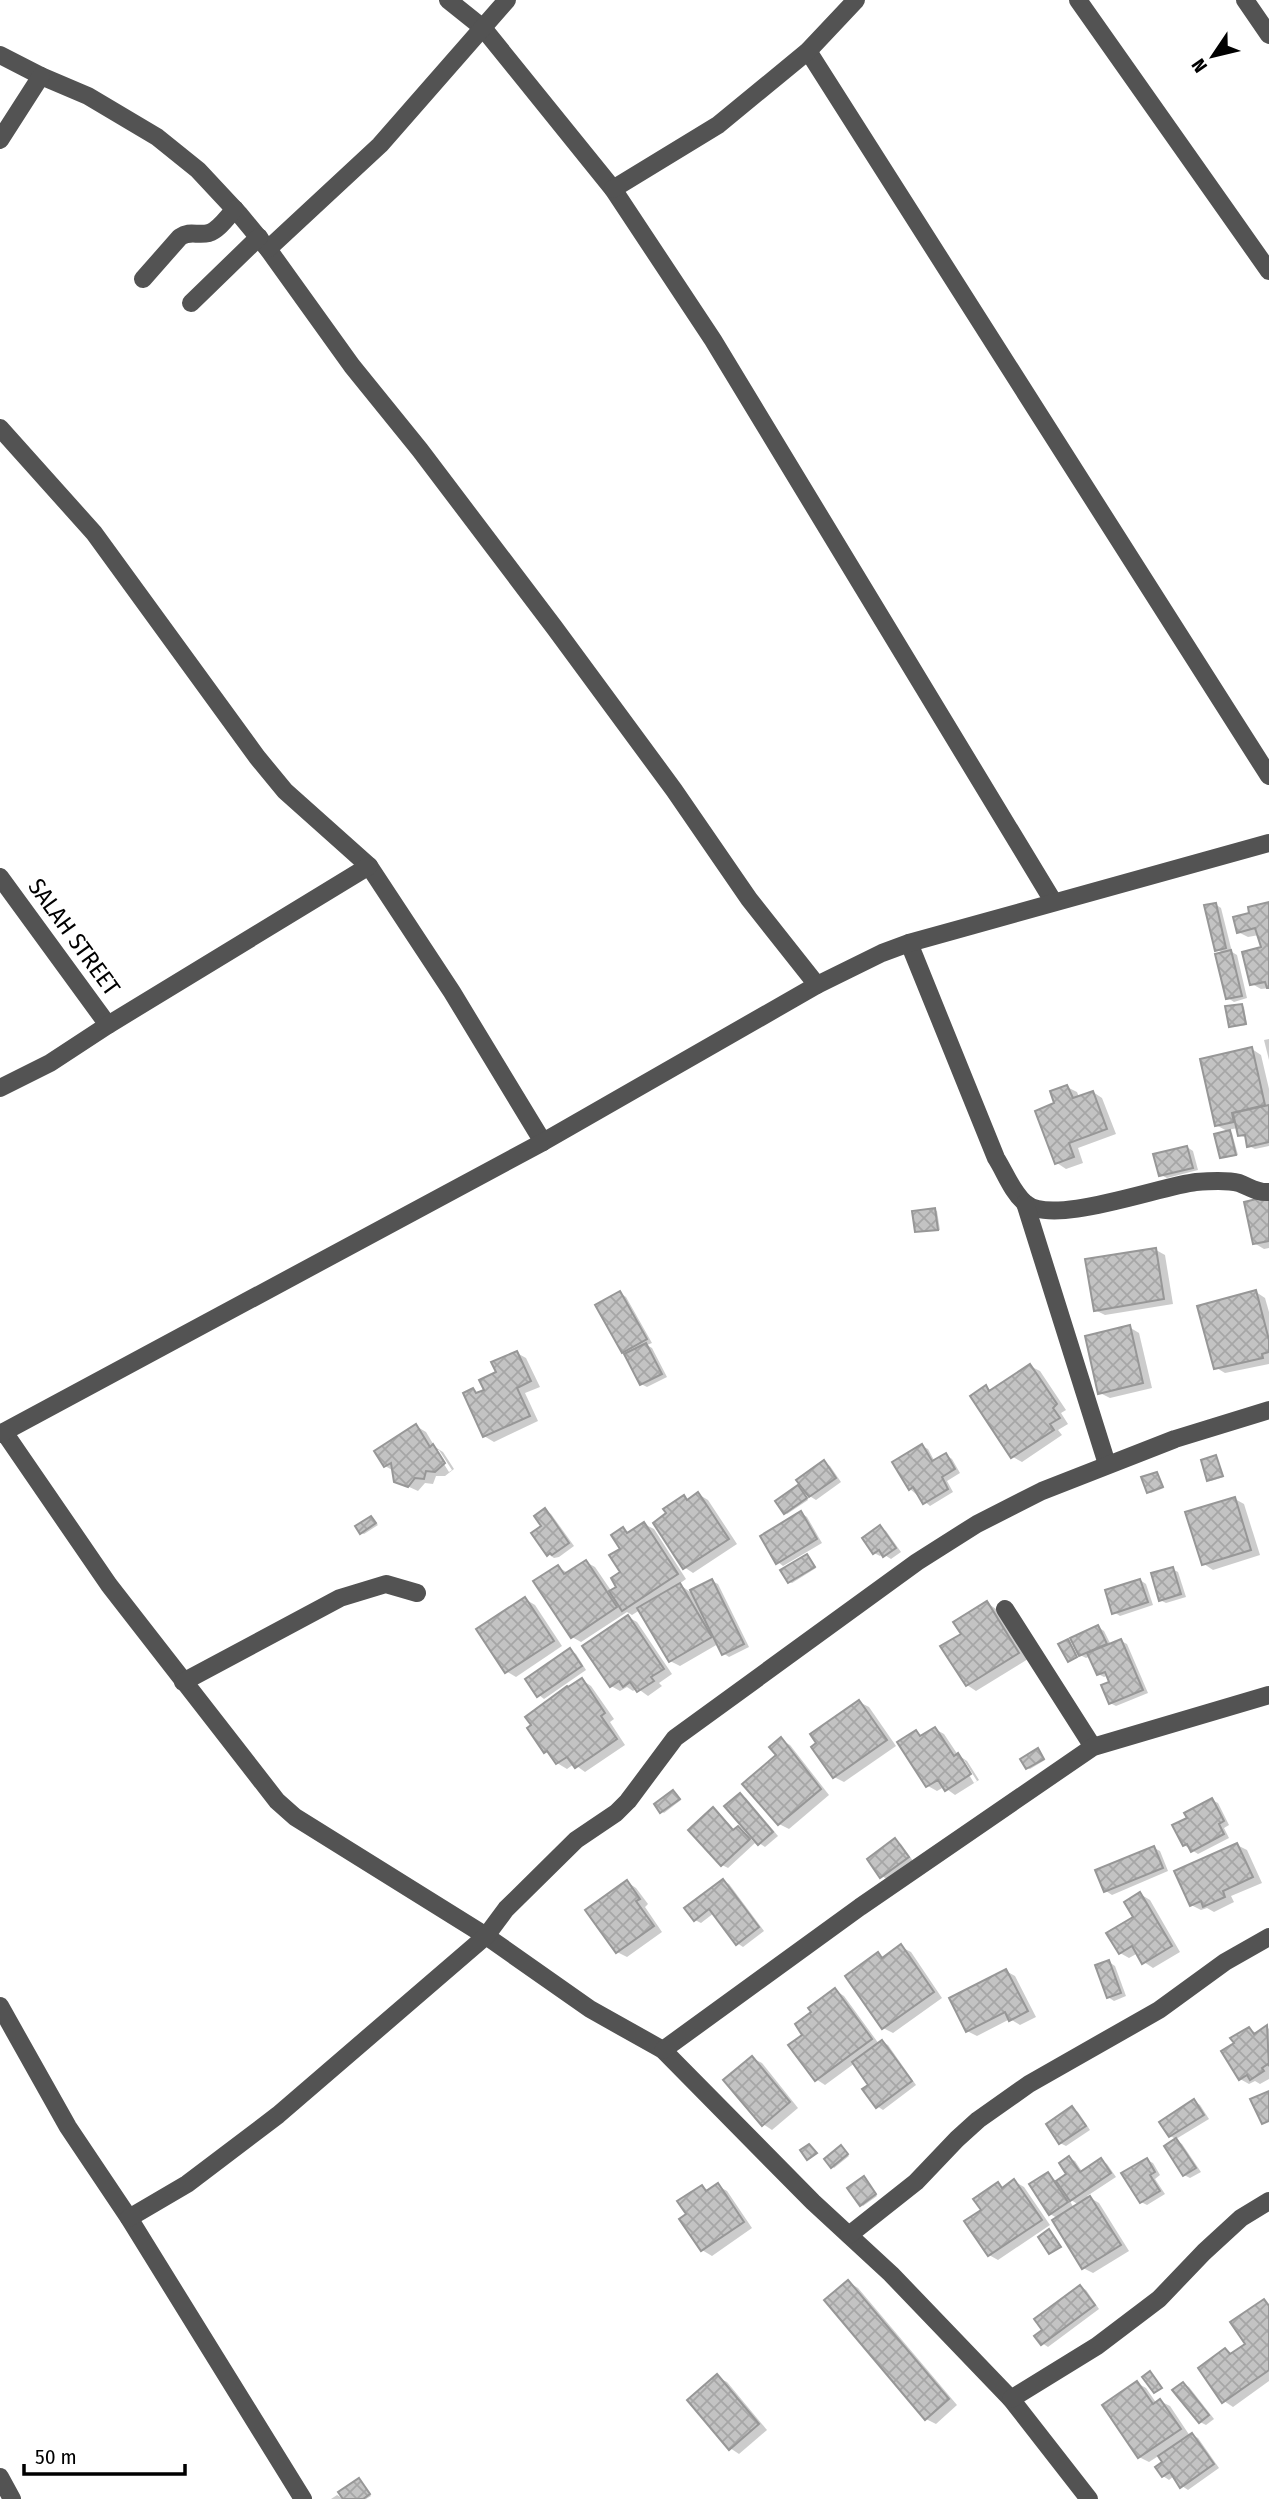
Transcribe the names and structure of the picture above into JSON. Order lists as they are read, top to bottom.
{
  "streets": {
    "street": ["SALAH STREET"]
  },
  "scale_bar": "50 m",
  "north": "bottom left"
}
